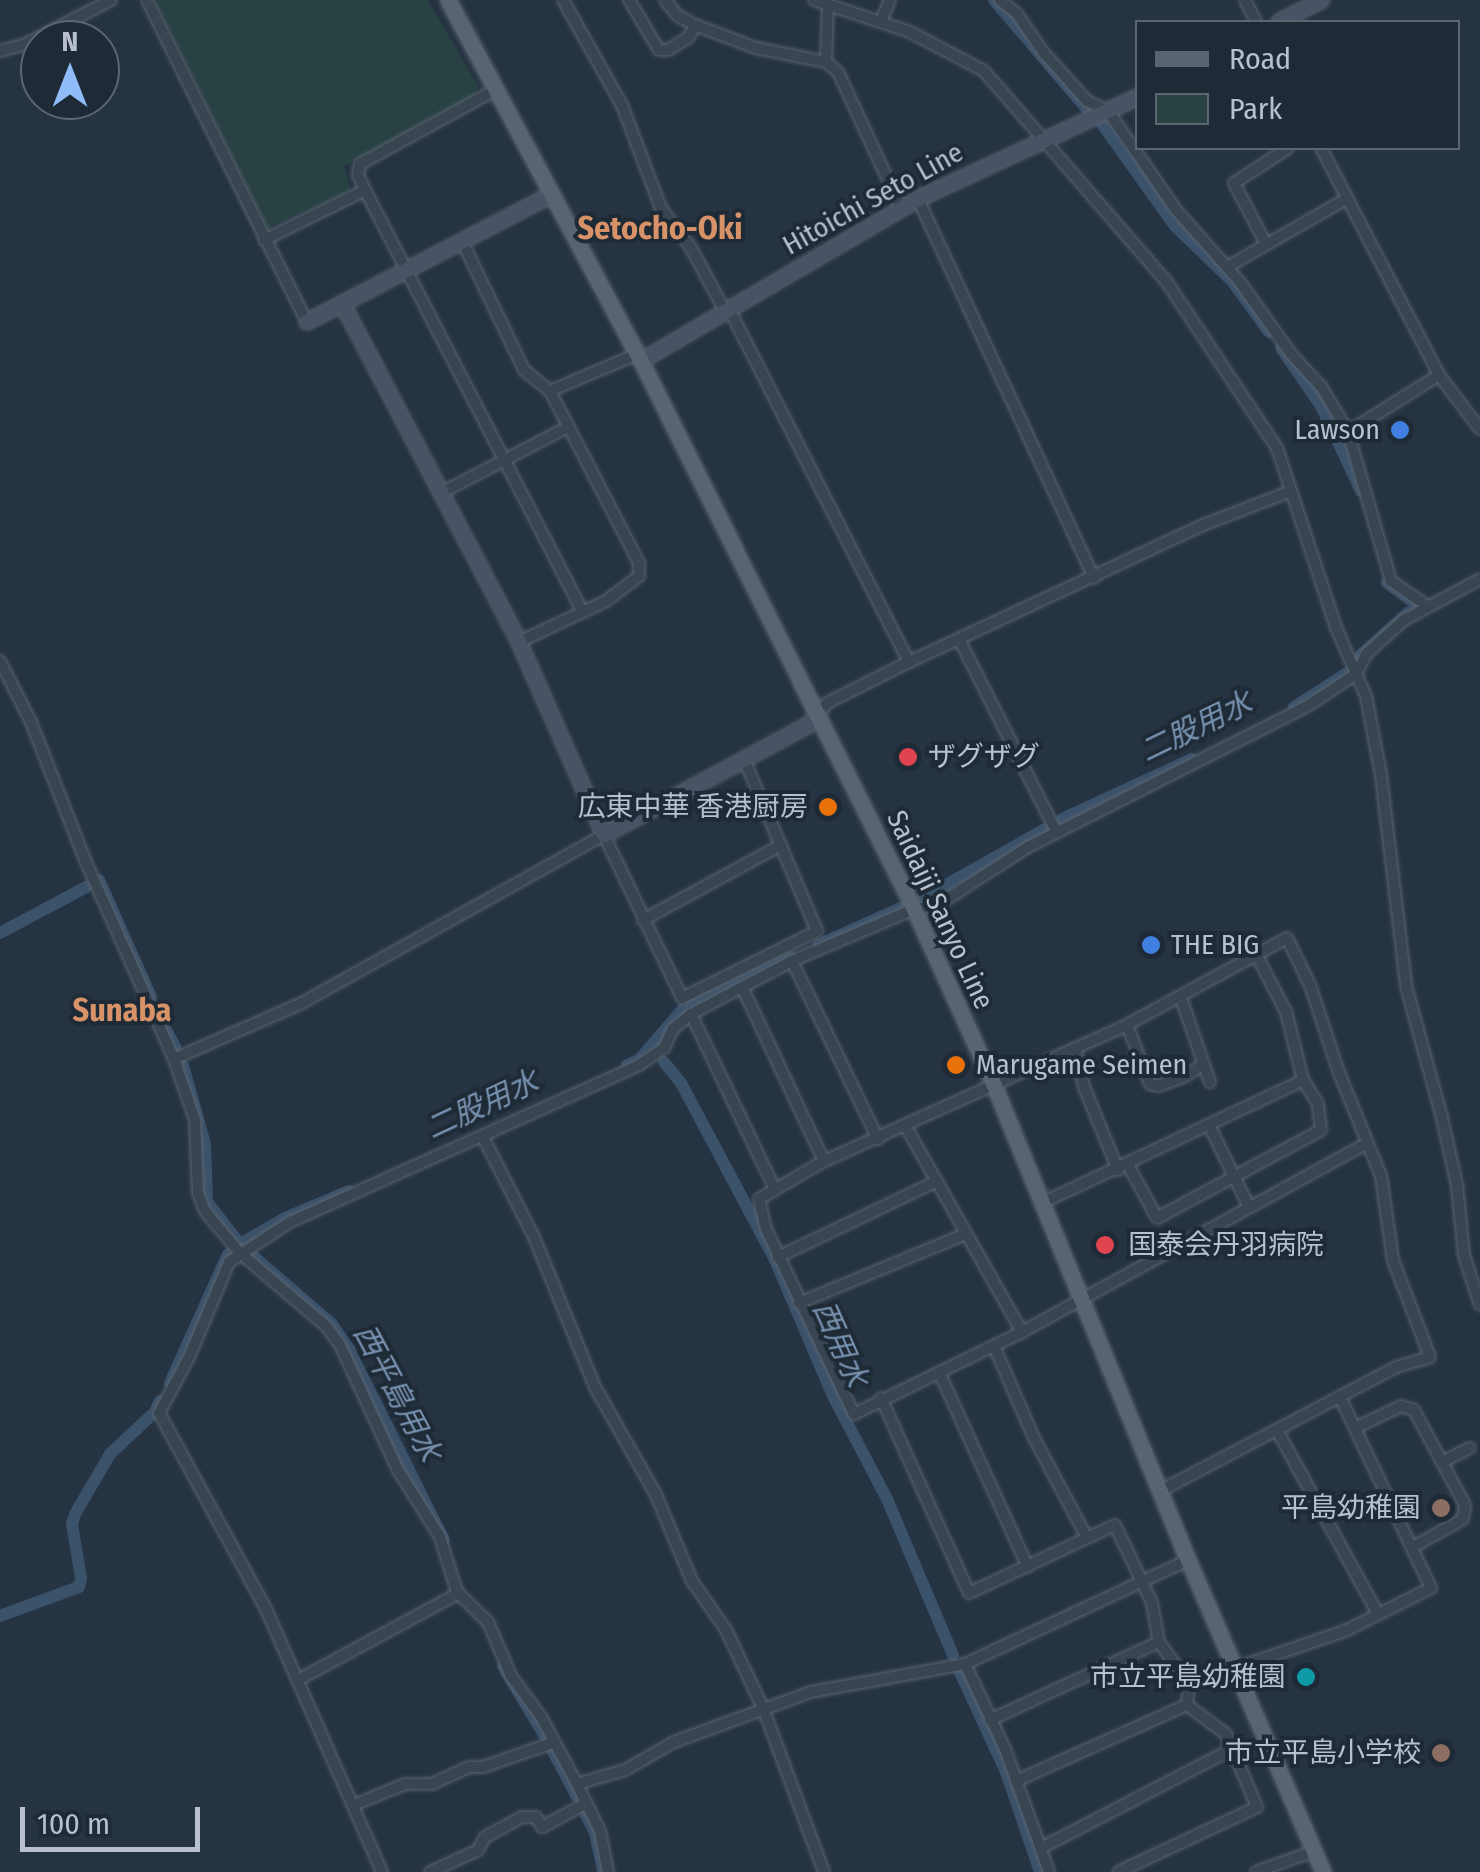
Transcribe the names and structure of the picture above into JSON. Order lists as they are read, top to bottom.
{
  "streets": {
    "main road": ["Saidaiji Sanyo Line"],
    "street": ["Hitoichi Seto Line"]
  },
  "crossings": [
    ["Hitoichi Seto Line", "Saidaiji Sanyo Line"]
  ],
  "districts": ["Setocho-Oki", "Sunaba"],
  "water": ["二股用水", "西用水", "西平島用水"],
  "places": [
    "Lawson",
    "ザグザグ",
    "広東中華 香港厨房",
    "THE BIG",
    "Marugame Seimen",
    "国泰会丹羽病院",
    "平島幼稚園",
    "市立平島幼稚園",
    "市立平島小学校"
  ],
  "legend": ["Road", "Park"],
  "scale_bar": "100 m",
  "north": "top"
}
